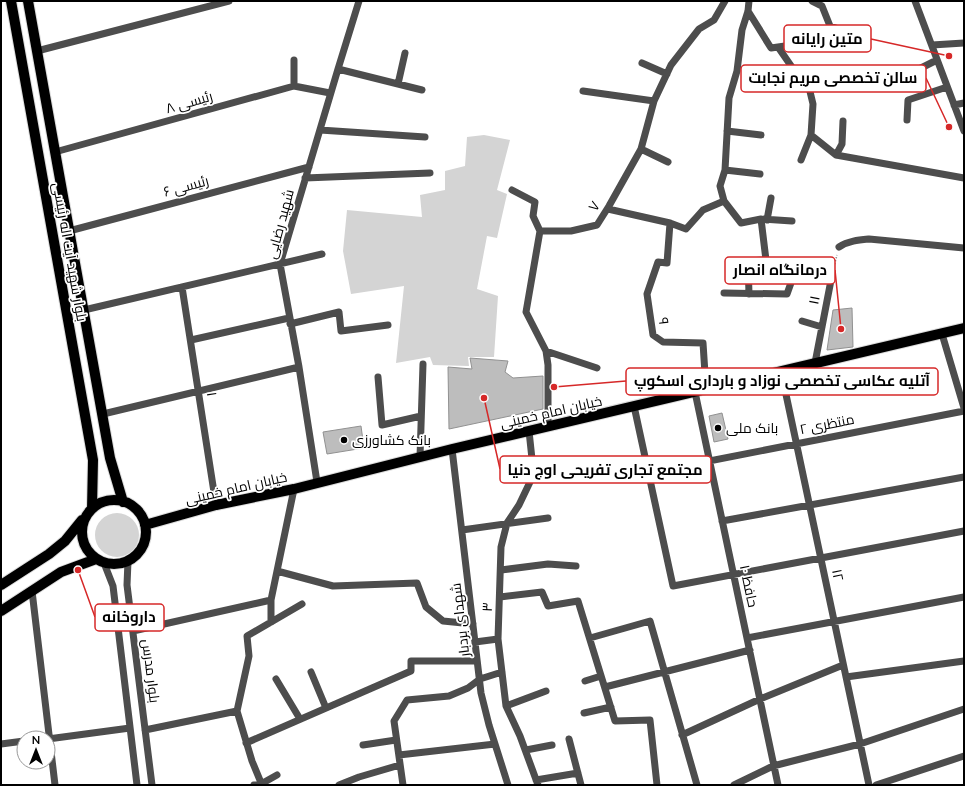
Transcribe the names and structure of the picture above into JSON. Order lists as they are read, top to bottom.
{
  "streets": {
    "main road": ["بلوار شهید آیت اله رئیسی", "خیابان امام خمینی"],
    "street": [
      "رئیسی ۸",
      "رئیسی ۶",
      "۷",
      "شهید رضایی",
      "۱۱",
      "۹",
      "۱",
      "منتظری ۲",
      "۱۲",
      "حافظ ۱۰",
      "۳",
      "شهدای بردبار",
      "بلوار مدرس"
    ]
  },
  "crossings": [
    ["رئیسی ۸", "شهید رضایی"],
    ["رئیسی ۸", "بلوار شهید آیت اله رئیسی"],
    ["رئیسی ۶", "شهید رضایی"],
    ["رئیسی ۶", "بلوار شهید آیت اله رئیسی"],
    ["شهید رضایی", "خیابان امام خمینی"],
    ["بلوار شهید آیت اله رئیسی", "خیابان امام خمینی"],
    ["بلوار شهید آیت اله رئیسی", "بلوار مدرس"],
    ["۱۱", "خیابان امام خمینی"],
    ["۹", "خیابان امام خمینی"],
    ["۱", "خیابان امام خمینی"],
    ["خیابان امام خمینی", "۱۲"],
    ["خیابان امام خمینی", "حافظ ۱۰"],
    ["خیابان امام خمینی", "۳"],
    ["خیابان امام خمینی", "شهدای بردبار"],
    ["خیابان امام خمینی", "بلوار مدرس"],
    ["منتظری ۲", "۱۲"],
    ["منتظری ۲", "حافظ ۱۰"]
  ],
  "places": [
    "متین رایانه",
    "سالن تخصصی مریم نجابت",
    "درمانگاه انصار",
    "آتلیه عکاسی تخصصی نوزاد و بارداری اسکوپ",
    "مجتمع تجاری تفریحی اوج دنیا",
    "بانک ملی",
    "بانک کشاورزی",
    "داروخانه"
  ],
  "north": "top"
}
